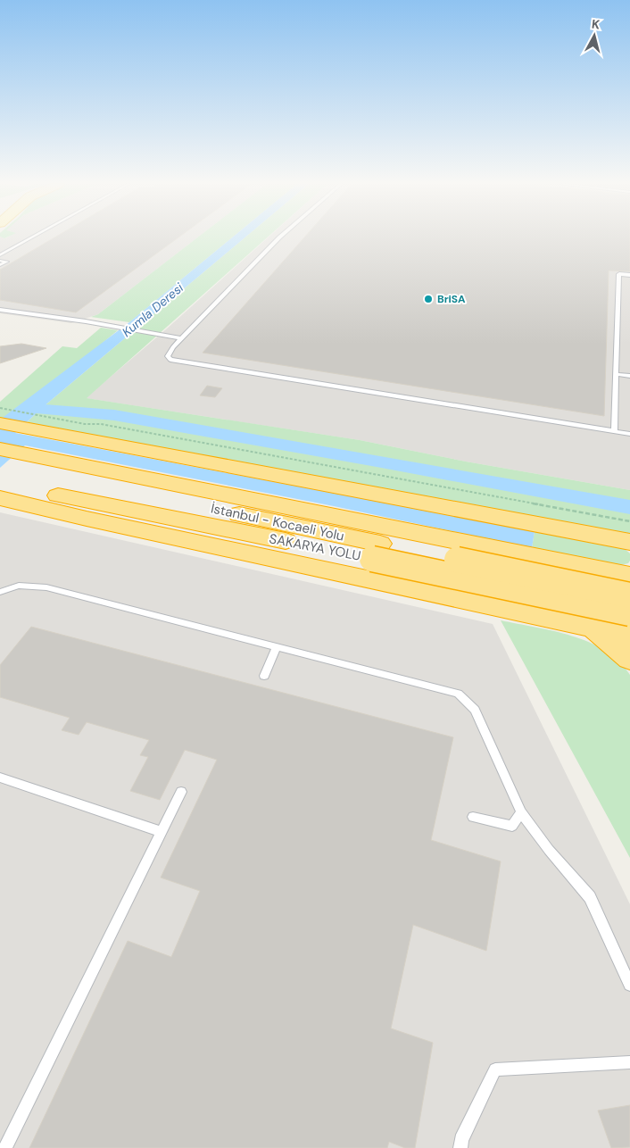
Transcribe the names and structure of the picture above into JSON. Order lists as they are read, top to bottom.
{
  "streets": {
    "highway": ["İstanbul - Kocaeli Yolu", "SAKARYA YOLU"]
  },
  "crossings": [
    ["İstanbul - Kocaeli Yolu", "SAKARYA YOLU"]
  ],
  "water": ["Kumla Deresi"],
  "places": ["BriSA"],
  "north": "top"
}
